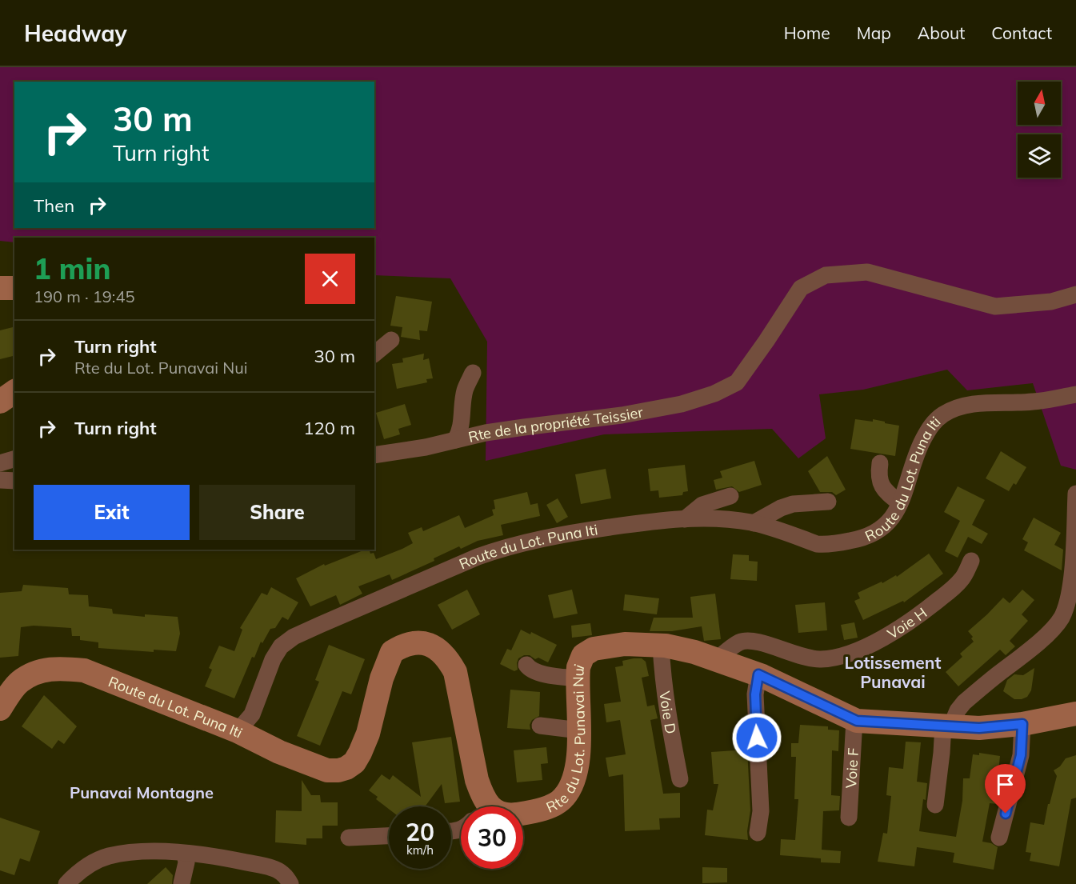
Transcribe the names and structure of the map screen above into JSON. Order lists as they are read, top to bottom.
{
  "streets": {
    "main road": ["Route du Lot. Puna Iti", "Rte du Lot. Punavai Nui"],
    "street": [
      "Rte de la propriété Teissier",
      "Voie H",
      "Voie D",
      "Voie F"
    ]
  },
  "crossings": [
    ["Voie H", "Rte du Lot. Punavai Nui"],
    ["Voie D", "Rte du Lot. Punavai Nui"],
    ["Rte du Lot. Punavai Nui", "Voie F"]
  ],
  "districts": ["Lotissement Punavai", "Punavai Montagne"],
  "north": "top",
  "page": {
    "header": "Headway",
    "nav": [
      "Home",
      "Map",
      "About",
      "Contact"
    ],
    "turn": ["30 m", "Turn right"],
    "then": "Then",
    "heading": ["1 min", "190 m · 19:45"],
    "list": [
      {
        "name": "Turn right",
        "note": "Rte du Lot. Punavai Nui",
        "value": "30 m"
      },
      {
        "name": "Turn right",
        "value": "120 m"
      }
    ],
    "buttons": ["Exit", "Share"],
    "speed": "20 km/h",
    "limit": "30"
  }
}
